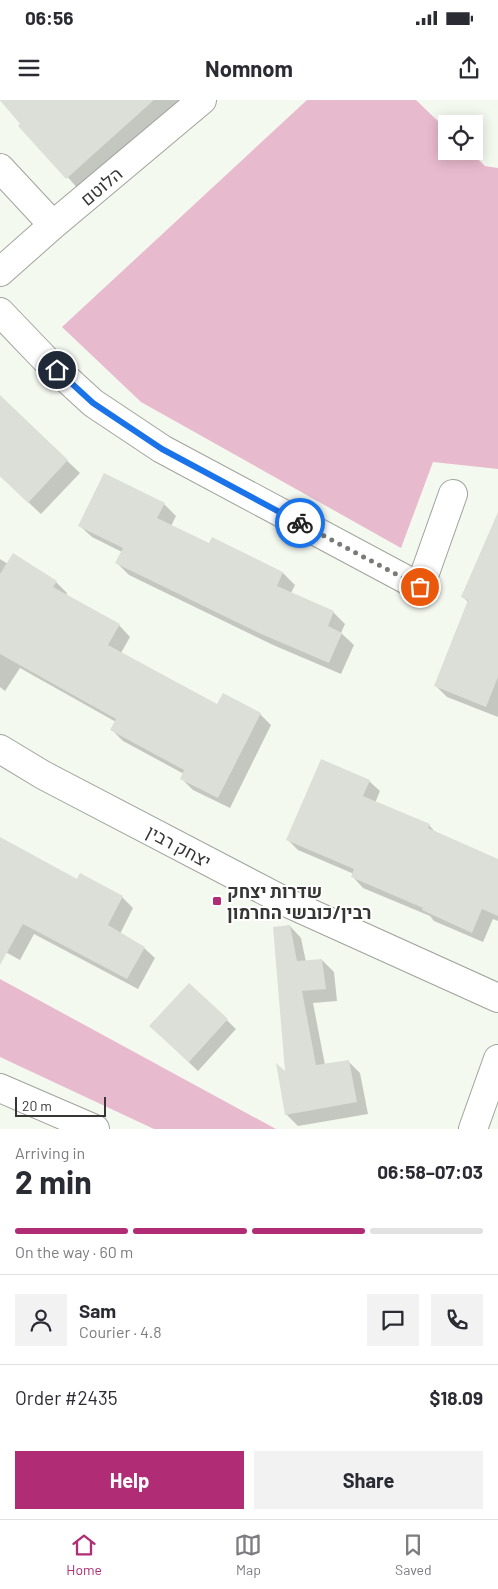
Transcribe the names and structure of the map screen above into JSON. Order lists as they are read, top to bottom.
{
  "streets": {
    "street": ["הלוטם", "יצחק רבין"]
  },
  "places": {
    "transit": ["שדרות יצחק רבין/כובשי החרמון"]
  },
  "scale_bar": "20 m",
  "page": {
    "status": "06:56",
    "header": "Nomnom",
    "scale": "20 m",
    "heading": ["2 min", "Arriving in", "06:58–07:03"],
    "panel": [
      "Sam",
      "Courier · 4.8",
      "Order #2435",
      "$18.09"
    ],
    "bar": "On the way · 60 m",
    "buttons": ["Help", "Share"],
    "tabs": ["Home", "Map", "Saved"]
  }
}
